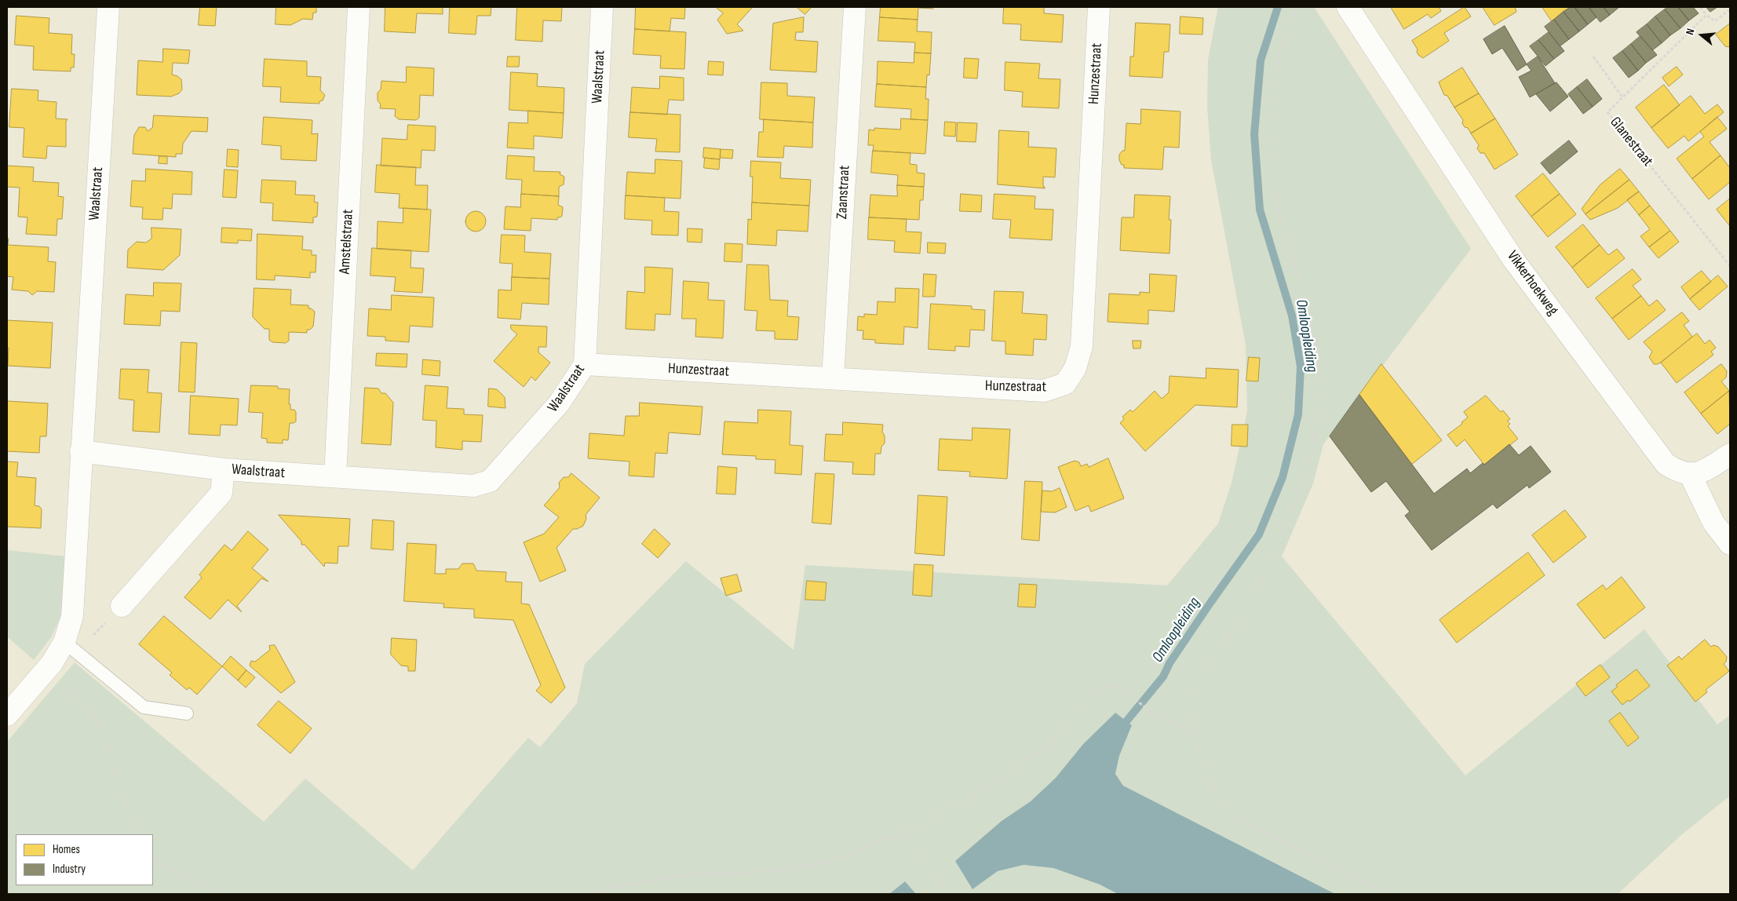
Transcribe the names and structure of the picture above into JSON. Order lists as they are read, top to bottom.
{
  "streets": {
    "street": [
      "Hunzestraat",
      "Waalstraat",
      "Zaanstraat",
      "Amstelstraat",
      "Vikkerhoekweg"
    ],
    "path": ["Glanestraat"]
  },
  "crossings": [
    ["Hunzestraat", "Waalstraat"],
    ["Hunzestraat", "Zaanstraat"],
    ["Waalstraat", "Amstelstraat"]
  ],
  "water": ["Omloopleiding"],
  "legend": ["Homes", "Industry"],
  "north": "left"
}
